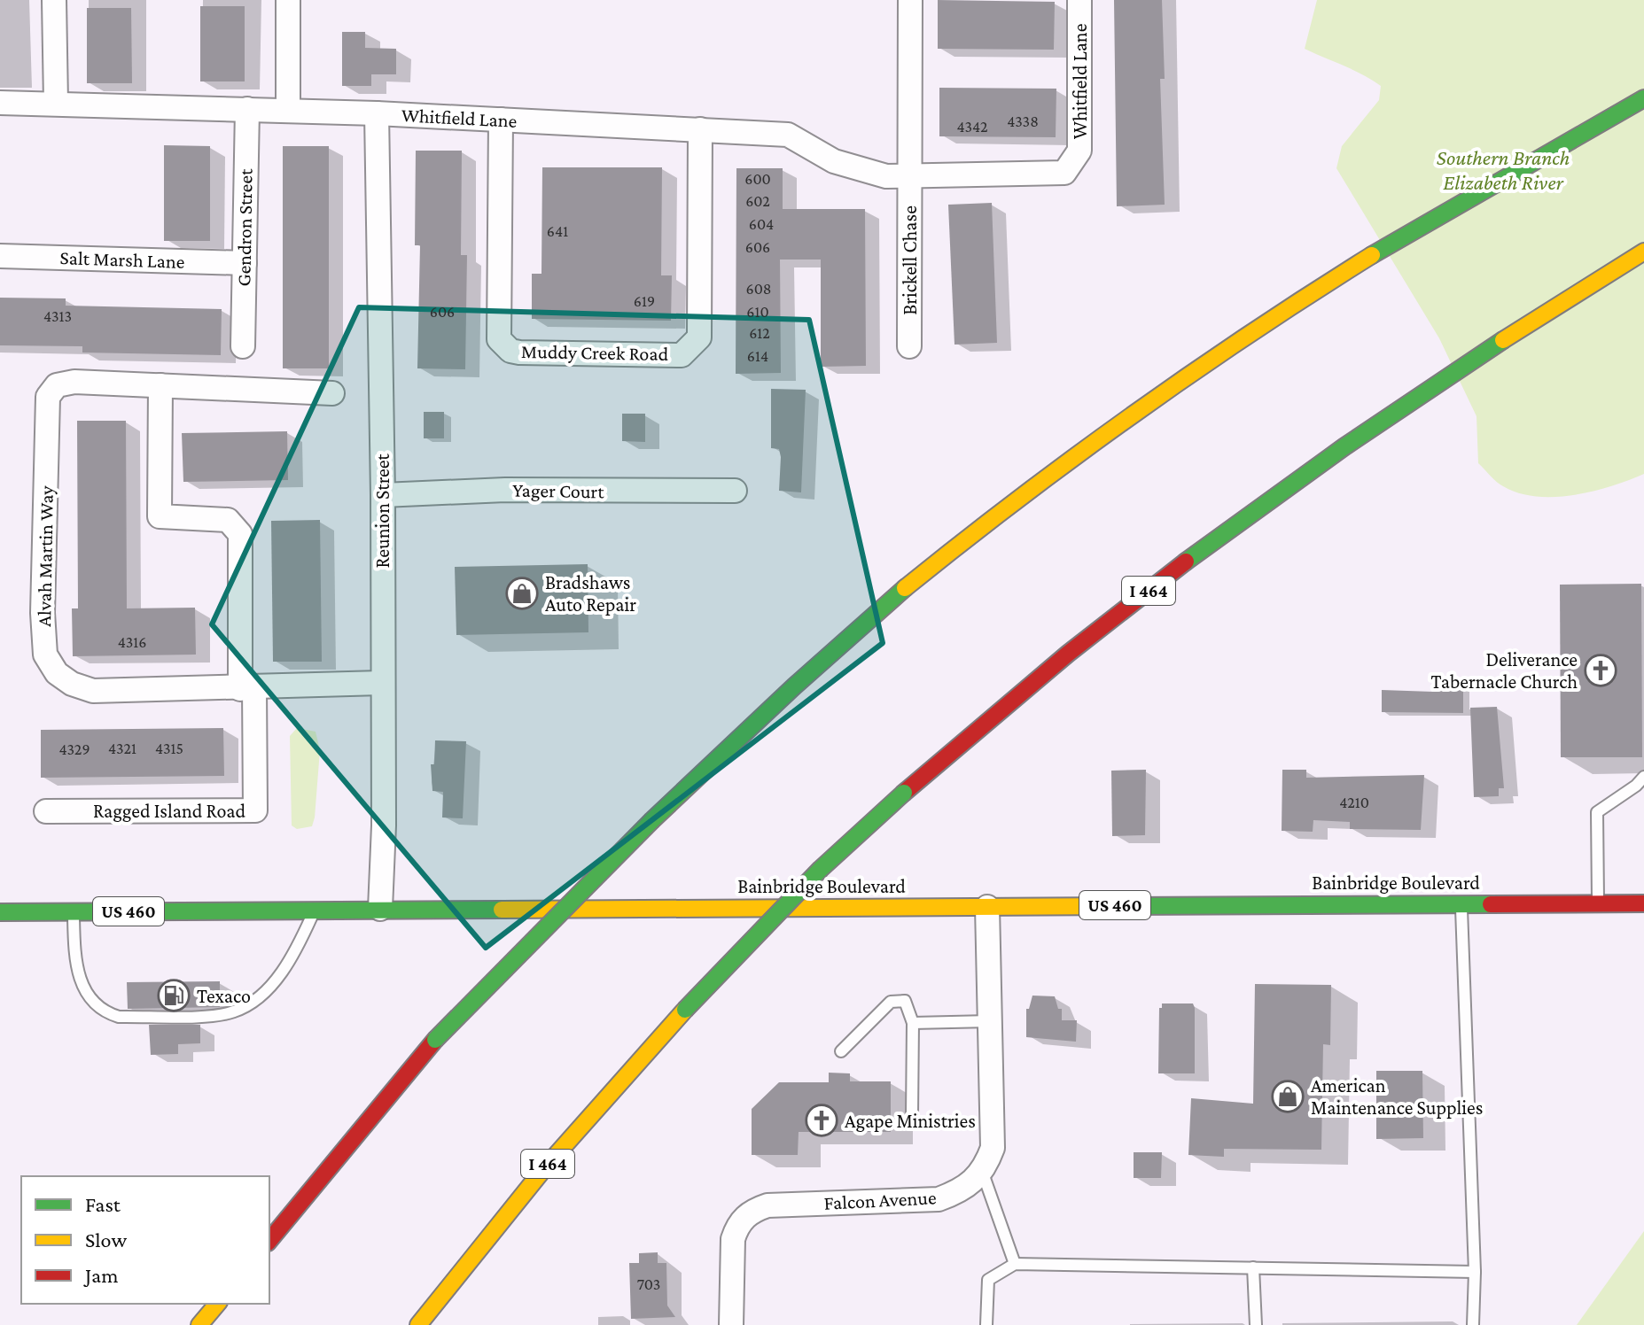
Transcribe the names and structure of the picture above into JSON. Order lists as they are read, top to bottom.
{
  "streets": {
    "main road": ["I 464", "Bainbridge Boulevard", "US 460"],
    "street": [
      "Whitfield Lane",
      "Gendron Street",
      "Salt Marsh Lane",
      "Brickell Chase",
      "Muddy Creek Road",
      "Yager Court",
      "Reunion Street",
      "Alvah Martin Way",
      "Ragged Island Road",
      "Falcon Avenue"
    ]
  },
  "crossings": [
    ["Whitfield Lane", "Gendron Street"],
    ["Whitfield Lane", "Brickell Chase"],
    ["Whitfield Lane", "Muddy Creek Road"],
    ["Whitfield Lane", "Reunion Street"],
    ["Gendron Street", "Salt Marsh Lane"],
    ["Yager Court", "Reunion Street"],
    ["Reunion Street", "Alvah Martin Way"],
    ["Reunion Street", "Bainbridge Boulevard"],
    ["Alvah Martin Way", "Ragged Island Road"]
  ],
  "water": ["Southern Branch Elizabeth River"],
  "places": {
    "shop": ["Bradshaws Auto Repair", "American Maintenance Supplies"],
    "church": ["Deliverance Tabernacle Church", "Agape Ministries"],
    "fuel station": ["Texaco"]
  },
  "house_numbers": [
    "4338",
    "4342",
    "600",
    "602",
    "604",
    "641",
    "606",
    "608",
    "619",
    "606",
    "610",
    "4313",
    "612",
    "614",
    "4316",
    "4321",
    "4315",
    "4329",
    "4210",
    "703"
  ],
  "legend": ["Fast", "Slow", "Jam"]
}
